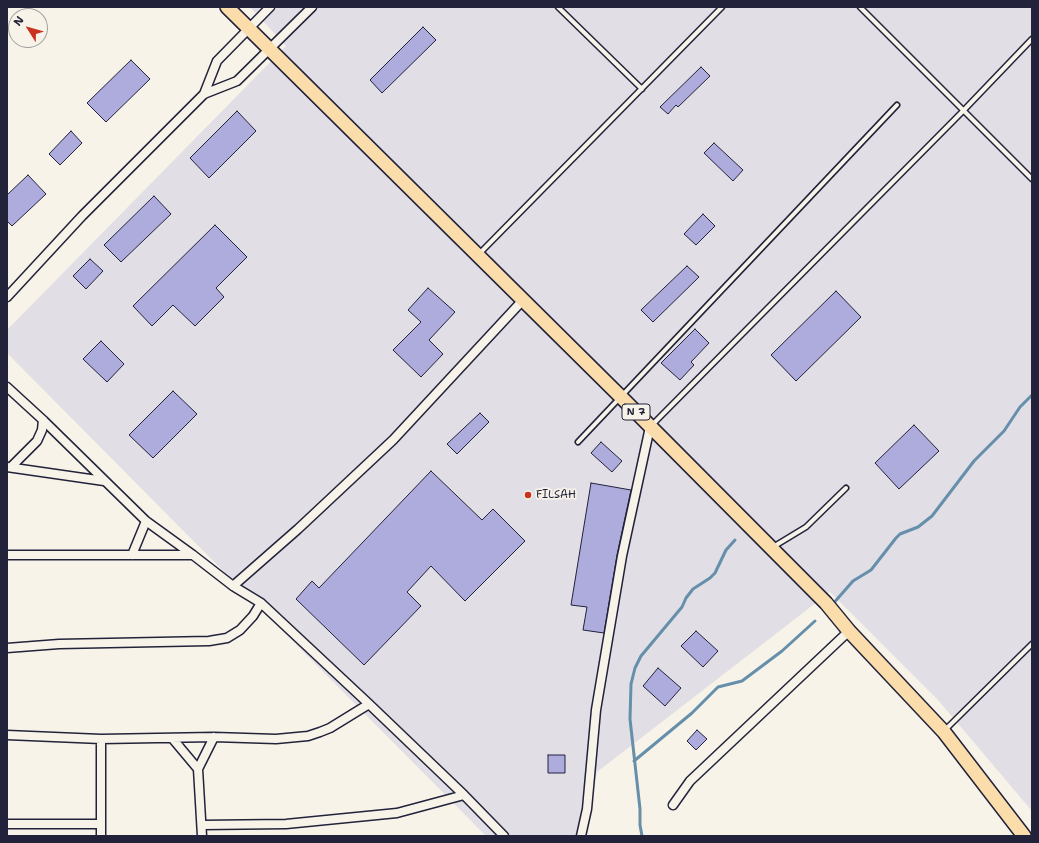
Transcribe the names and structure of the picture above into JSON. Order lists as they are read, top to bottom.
{
  "streets": {
    "highway": ["N 7"]
  },
  "places": ["FILSAH"],
  "north": "top left"
}
